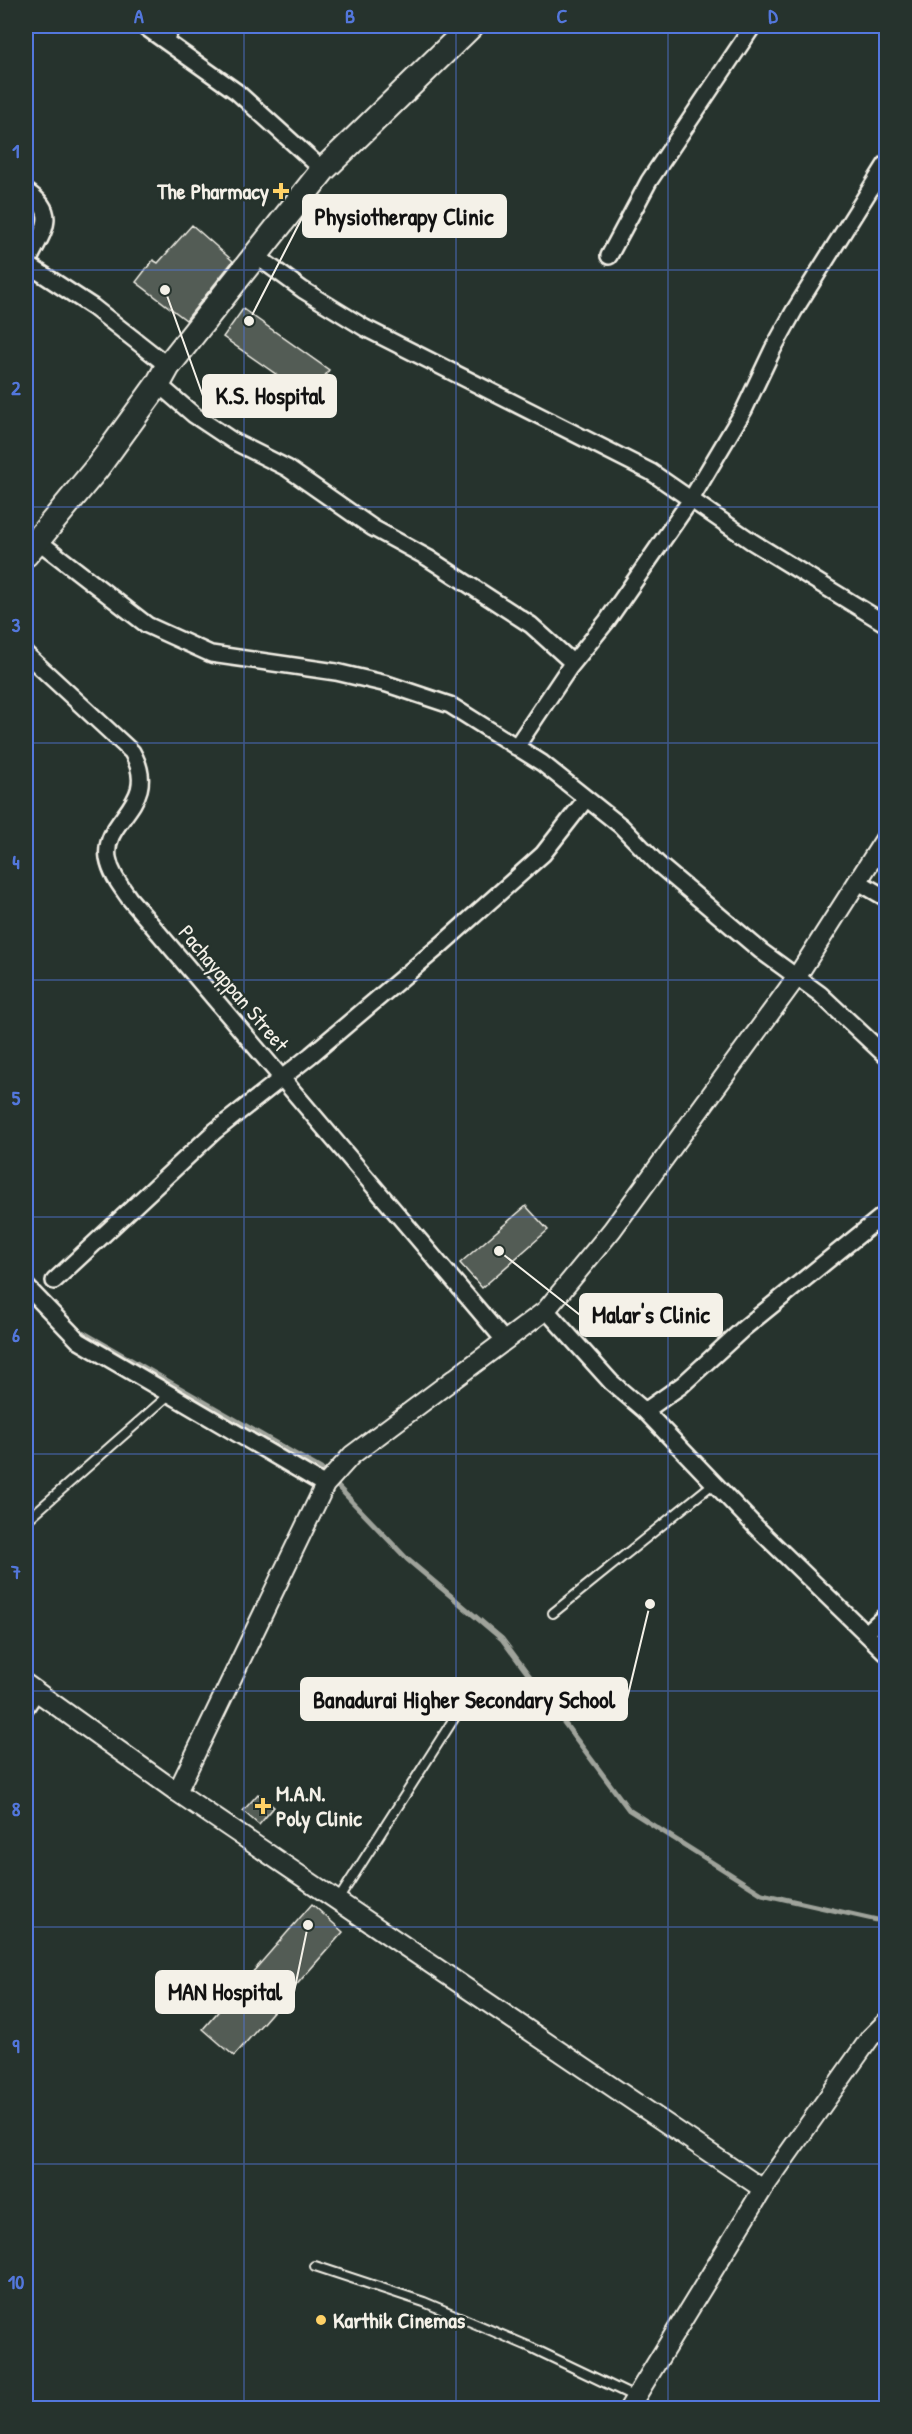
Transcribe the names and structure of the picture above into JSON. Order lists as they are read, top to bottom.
{
  "streets": {
    "street": ["Pachayappan Street"]
  },
  "places": {
    "health": ["The Pharmacy", "M.A.N. Poly Clinic"],
    "other": [
      "K.S. Hospital",
      "Physiotherapy Clinic",
      "Malar's Clinic",
      "Banadurai Higher Secondary School",
      "MAN Hospital",
      "Karthik Cinemas"
    ]
  },
  "grid": {
    "columns": [
      "A",
      "B",
      "C",
      "D"
    ],
    "rows": [
      "1",
      "2",
      "3",
      "4",
      "5",
      "6",
      "7",
      "8",
      "9",
      "10"
    ]
  }
}
